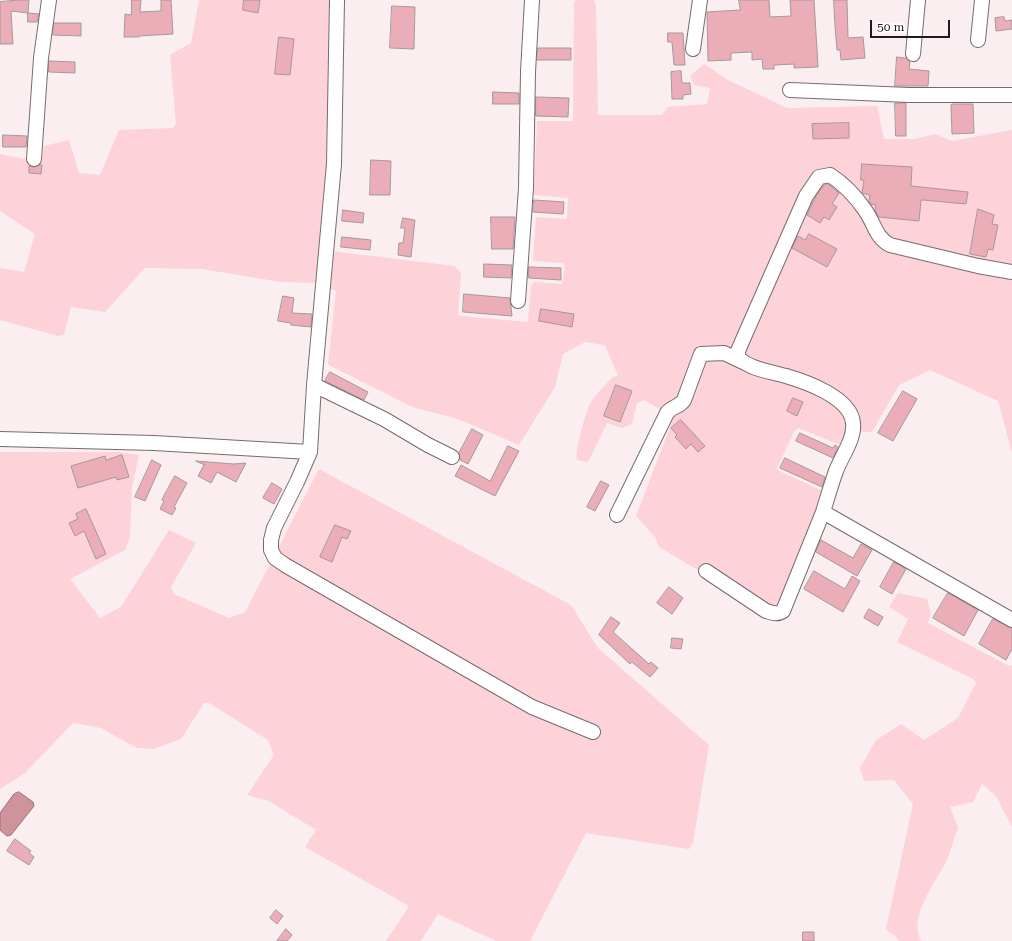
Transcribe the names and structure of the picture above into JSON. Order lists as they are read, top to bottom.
{
  "scale_bar": "50 m"
}
